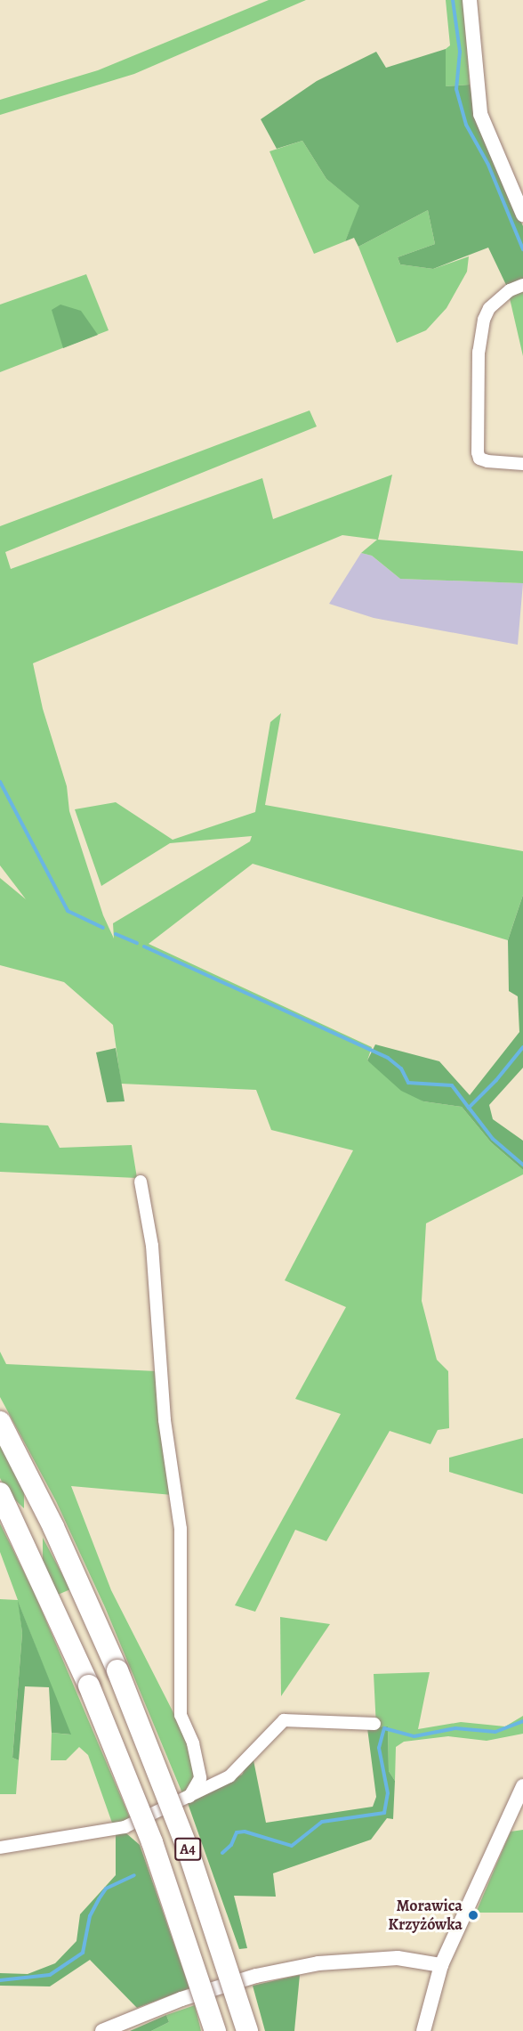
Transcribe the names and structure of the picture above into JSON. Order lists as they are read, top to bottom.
{
  "streets": {
    "highway": ["A4"]
  },
  "places": ["Morawica Krzyżówka"]
}
